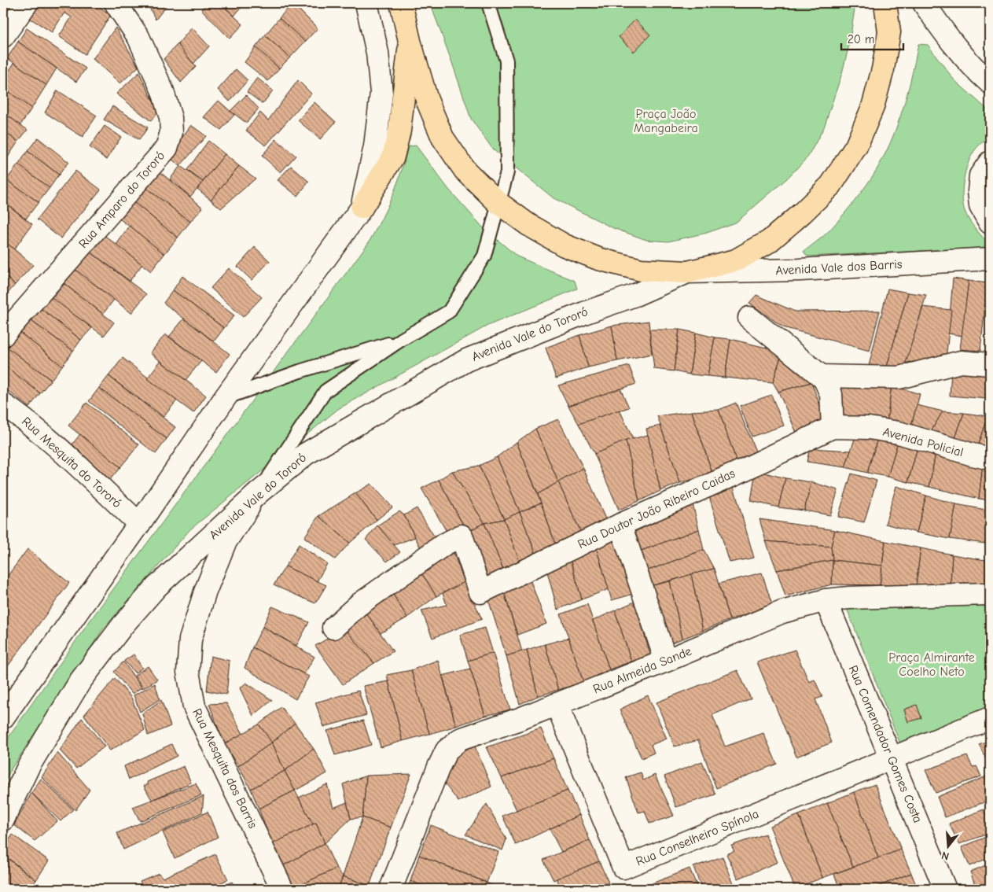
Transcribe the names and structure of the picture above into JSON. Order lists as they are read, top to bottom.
{
  "streets": {
    "street": [
      "Rua Amparo do Tororó",
      "Avenida Vale dos Barris",
      "Avenida Vale do Tororó",
      "Avenida Policial",
      "Rua Mesquita do Tororó",
      "Rua Doutor João Ribeiro Caidas",
      "Rua Almeida Sande",
      "Rua Comendador Gomes Costa",
      "Rua Mesquita dos Barris",
      "Rua Conselheiro Spínola"
    ]
  },
  "crossings": [
    ["Avenida Vale dos Barris", "Avenida Vale do Tororó"],
    ["Avenida Vale do Tororó", "Rua Mesquita dos Barris"],
    ["Avenida Policial", "Rua Doutor João Ribeiro Caidas"],
    ["Rua Almeida Sande", "Rua Comendador Gomes Costa"],
    ["Rua Almeida Sande", "Rua Conselheiro Spínola"],
    ["Rua Comendador Gomes Costa", "Rua Conselheiro Spínola"]
  ],
  "parks": ["Praça João Mangabeira", "Praça Almirante Coelho Neto"],
  "scale_bar": "20 m",
  "north": "bottom"
}
